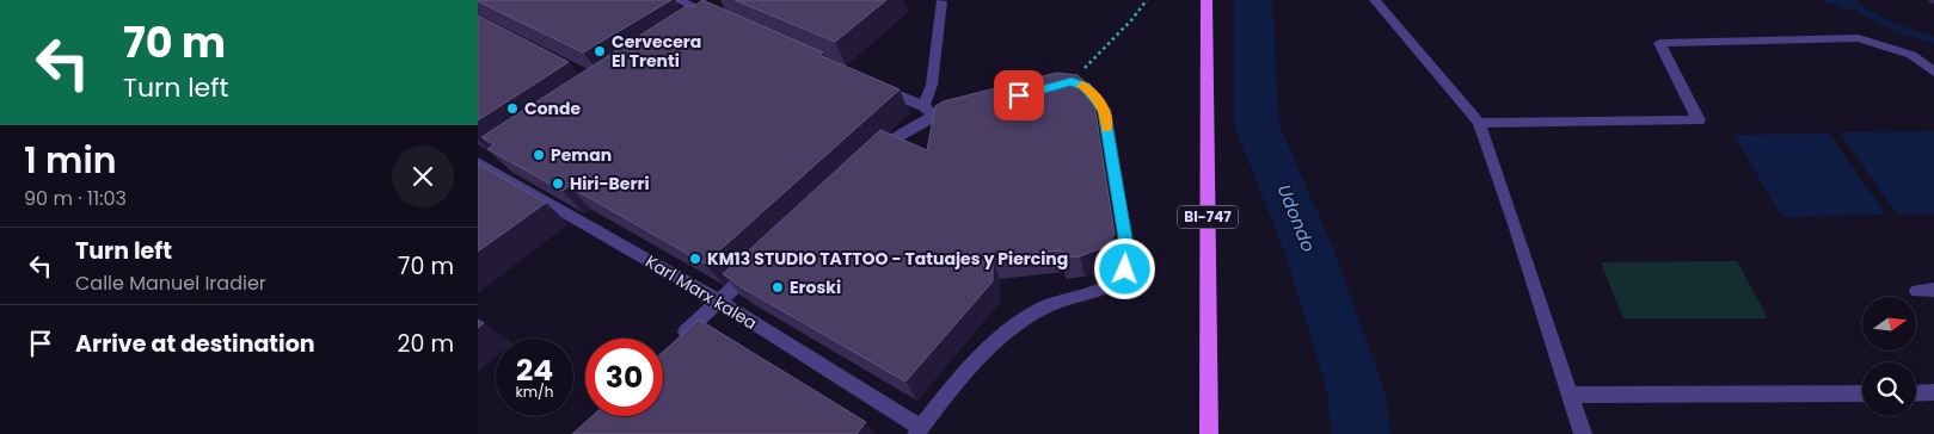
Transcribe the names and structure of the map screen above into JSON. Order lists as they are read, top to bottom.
{
  "streets": {
    "main road": ["BI-747"],
    "street": ["Karl Marx kalea"]
  },
  "water": ["Udondo"],
  "places": [
    "Cervecera El Trenti",
    "Conde",
    "Peman",
    "Hiri-Berri",
    "KM13 STUDIO TATTOO - Tatuajes y Piercing",
    "Eroski"
  ],
  "north": "right",
  "page": {
    "turn": ["70 m", "Turn left"],
    "heading": ["1 min", "90 m · 11:03"],
    "list": [
      {
        "name": "Turn left",
        "note": "Calle Manuel Iradier",
        "value": "70 m"
      },
      {
        "name": "Arrive at destination",
        "value": "20 m"
      }
    ],
    "speed": "24 km/h",
    "limit": "30"
  }
}
